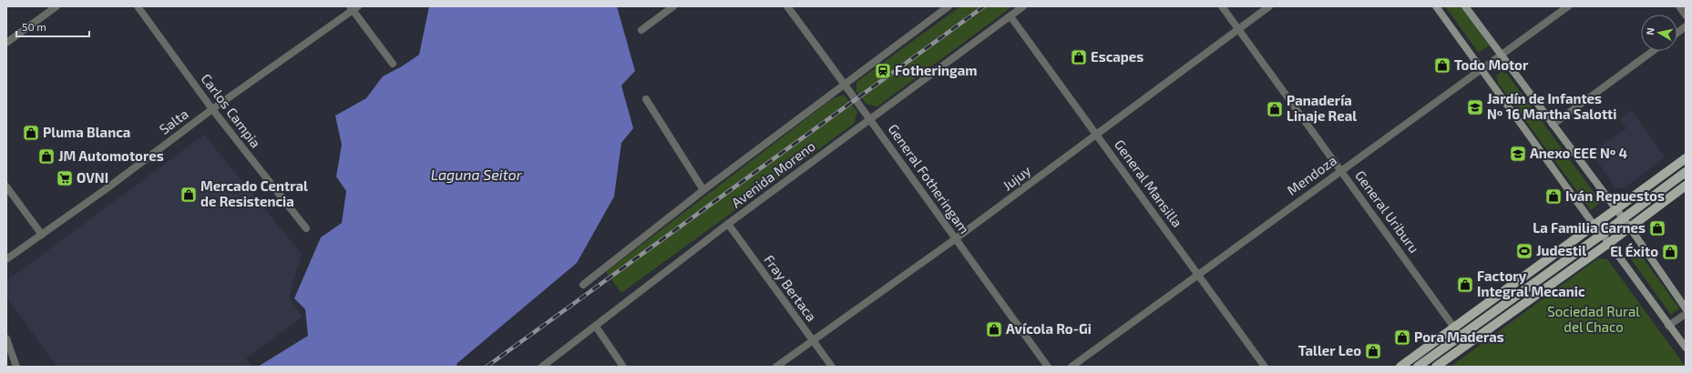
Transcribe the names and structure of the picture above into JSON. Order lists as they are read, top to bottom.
{
  "streets": {
    "street": [
      "Carlos Campia",
      "Salta",
      "Avenida Moreno",
      "Mendoza",
      "Jujuy",
      "General Fotheringam",
      "General Mansilla",
      "General Uriburu",
      "Fray Bertaca"
    ]
  },
  "crossings": [
    ["Carlos Campia", "Salta"],
    ["Avenida Moreno", "General Fotheringam"],
    ["Avenida Moreno", "General Mansilla"],
    ["Avenida Moreno", "Fray Bertaca"],
    ["Mendoza", "General Mansilla"],
    ["Mendoza", "General Uriburu"],
    ["Jujuy", "General Fotheringam"],
    ["Jujuy", "General Mansilla"],
    ["Jujuy", "General Uriburu"],
    ["Jujuy", "Fray Bertaca"]
  ],
  "water": ["Laguna Seitor"],
  "parks": ["Sociedad Rural del Chaco"],
  "places": {
    "shop": [
      "Escapes",
      "Todo Motor",
      "Panadería Linaje Real",
      "Pluma Blanca",
      "JM Automotores",
      "Mercado Central de Resistencia",
      "Iván Repuestos",
      "La Familia Carnes",
      "El Éxito",
      "Factory Integral Mecanic",
      "Avícola Ro-Gi",
      "Pora Maderas",
      "Taller Leo"
    ],
    "station": ["Fotheringam"],
    "school or university": ["Jardín de Infantes Nº 16 Martha Salotti", "Anexo EEE Nº 4"],
    "supermarket": ["OVNI"],
    "sports": ["Judestil"]
  },
  "scale_bar": "50 m",
  "north": "left"
}
